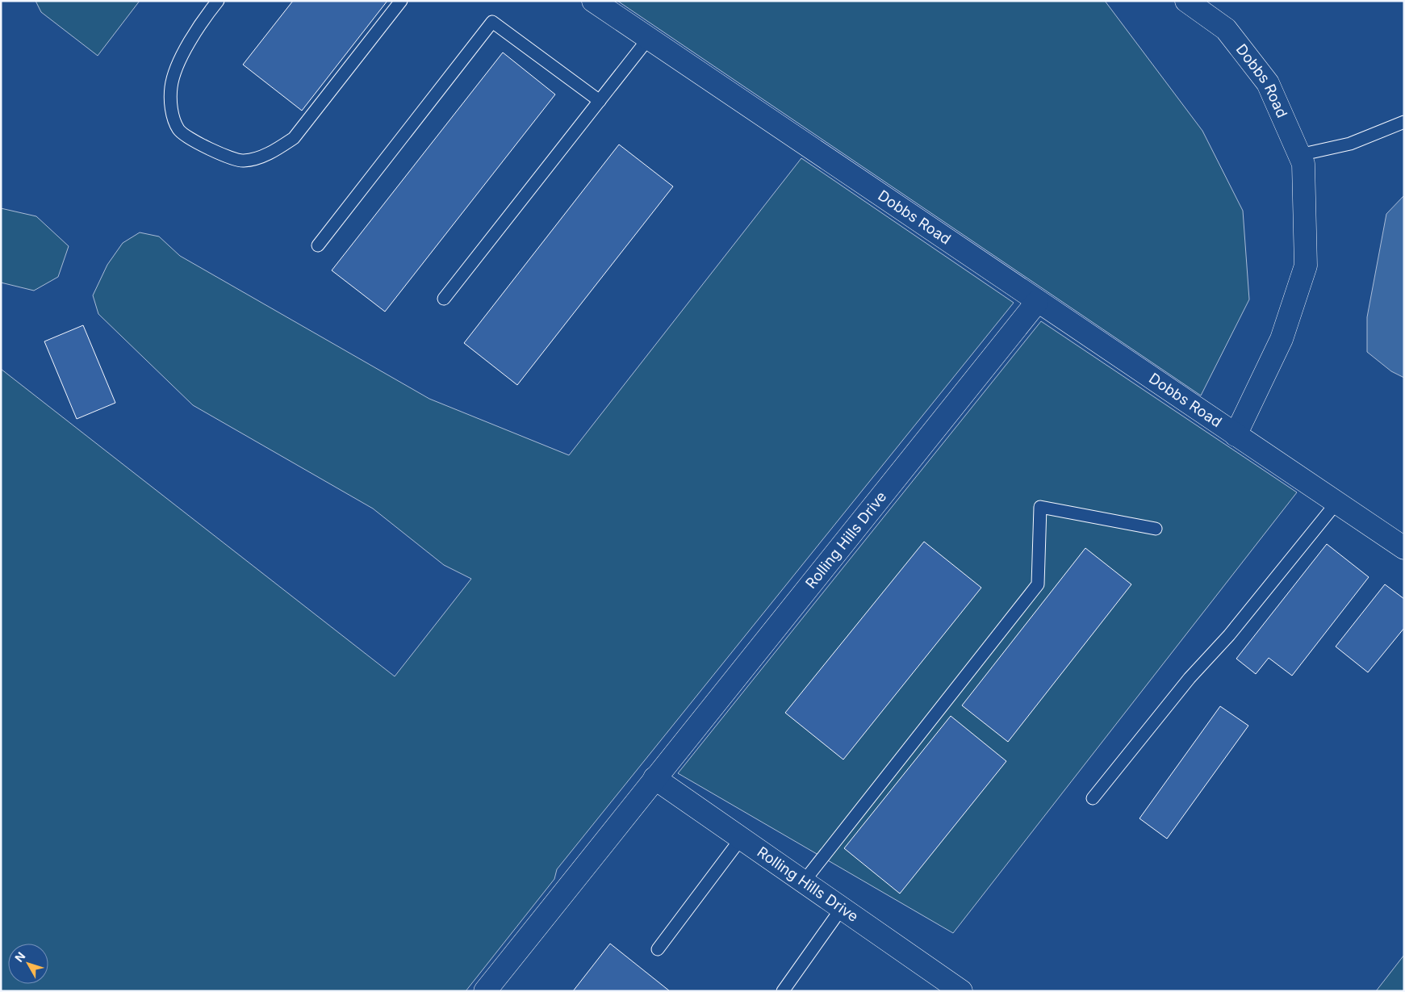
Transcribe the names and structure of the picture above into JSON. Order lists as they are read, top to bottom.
{
  "streets": {
    "street": ["Dobbs Road", "Rolling Hills Drive"]
  },
  "crossings": [
    ["Dobbs Road", "Rolling Hills Drive"]
  ],
  "north": "top left"
}
